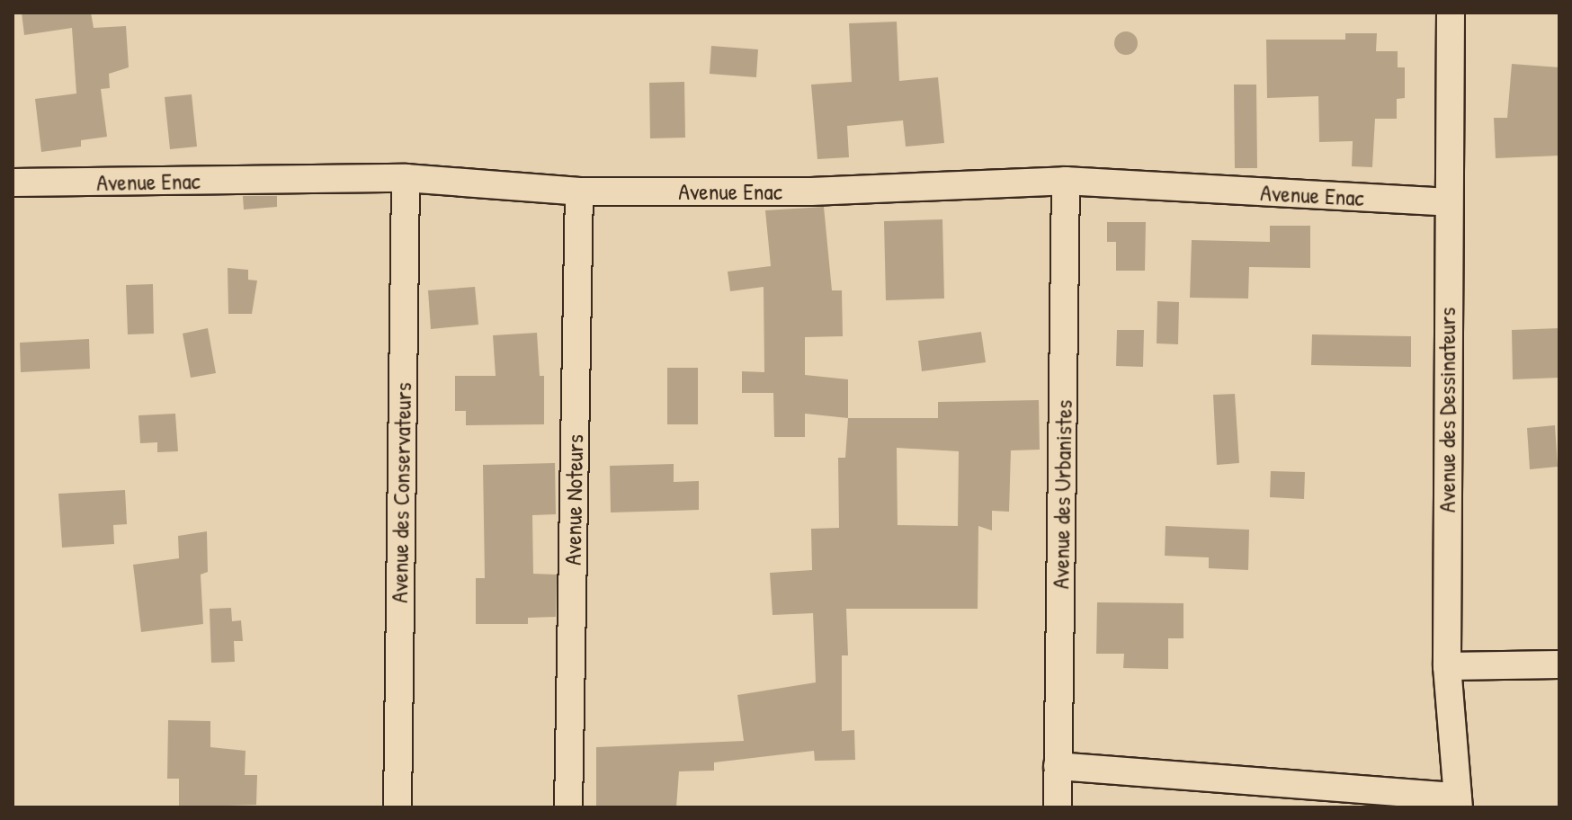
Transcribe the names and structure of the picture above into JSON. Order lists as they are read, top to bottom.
{
  "streets": {
    "street": [
      "Avenue Enac",
      "Avenue des Dessinateurs",
      "Avenue des Conservateurs",
      "Avenue des Urbanistes",
      "Avenue Noteurs"
    ]
  },
  "crossings": [
    ["Avenue Enac", "Avenue des Dessinateurs"],
    ["Avenue Enac", "Avenue des Conservateurs"],
    ["Avenue Enac", "Avenue des Urbanistes"],
    ["Avenue Enac", "Avenue Noteurs"]
  ]
}
